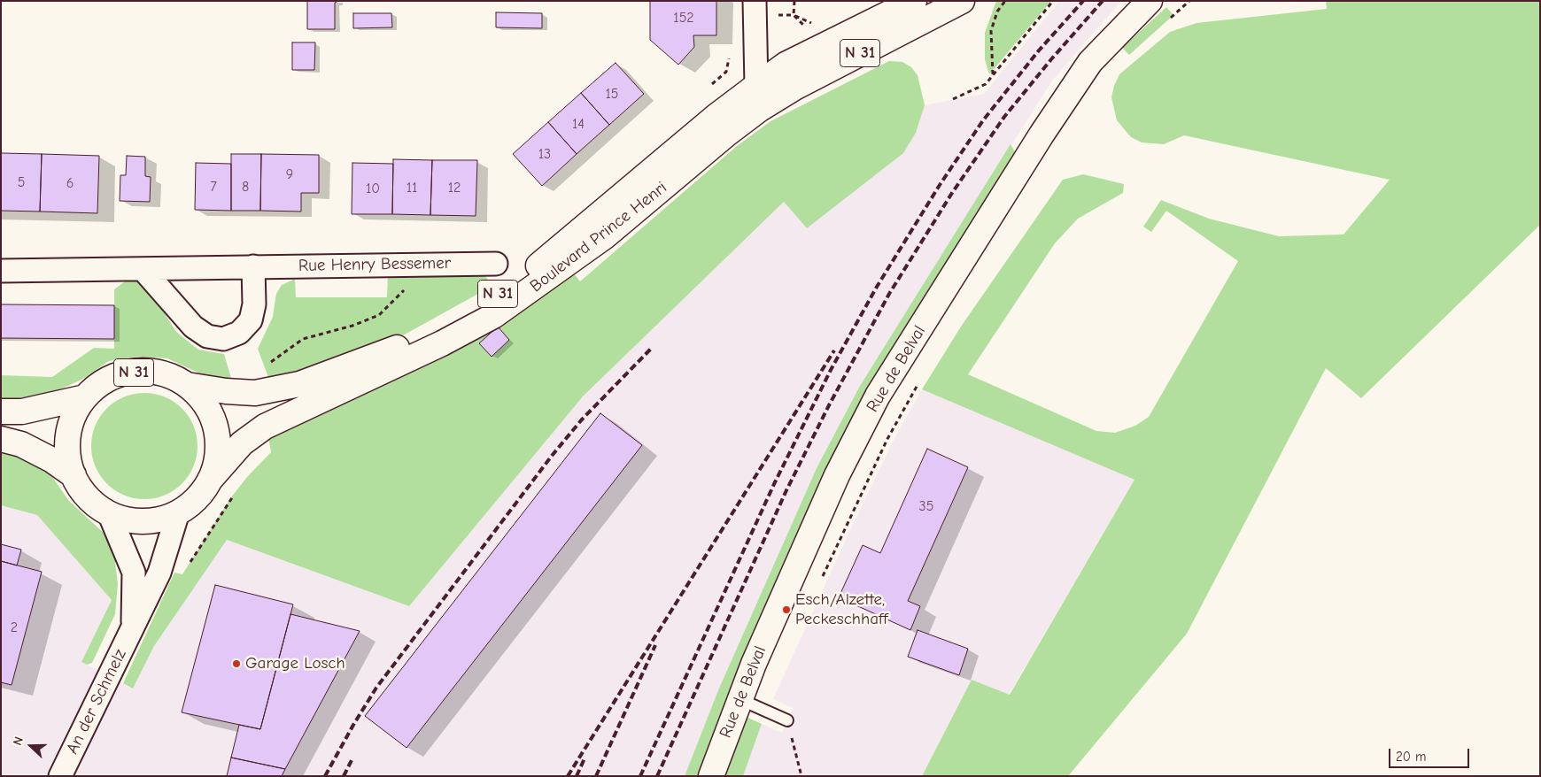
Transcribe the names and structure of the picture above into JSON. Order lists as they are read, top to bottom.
{
  "streets": {
    "main road": ["N 31", "Boulevard Prince Henri", "Rue de Belval"],
    "street": ["Rue Henry Bessemer", "An der Schmelz"]
  },
  "crossings": [
    ["N 31", "Boulevard Prince Henri"],
    ["N 31", "An der Schmelz"],
    ["Boulevard Prince Henri", "An der Schmelz"]
  ],
  "places": ["Esch/Alzette, Peckeschhaff", "Garage Losch"],
  "house_numbers": [
    "152",
    "15",
    "14",
    "13",
    "9",
    "5",
    "6",
    "7",
    "8",
    "11",
    "12",
    "10",
    "35",
    "2"
  ],
  "scale_bar": "20 m",
  "north": "left"
}
